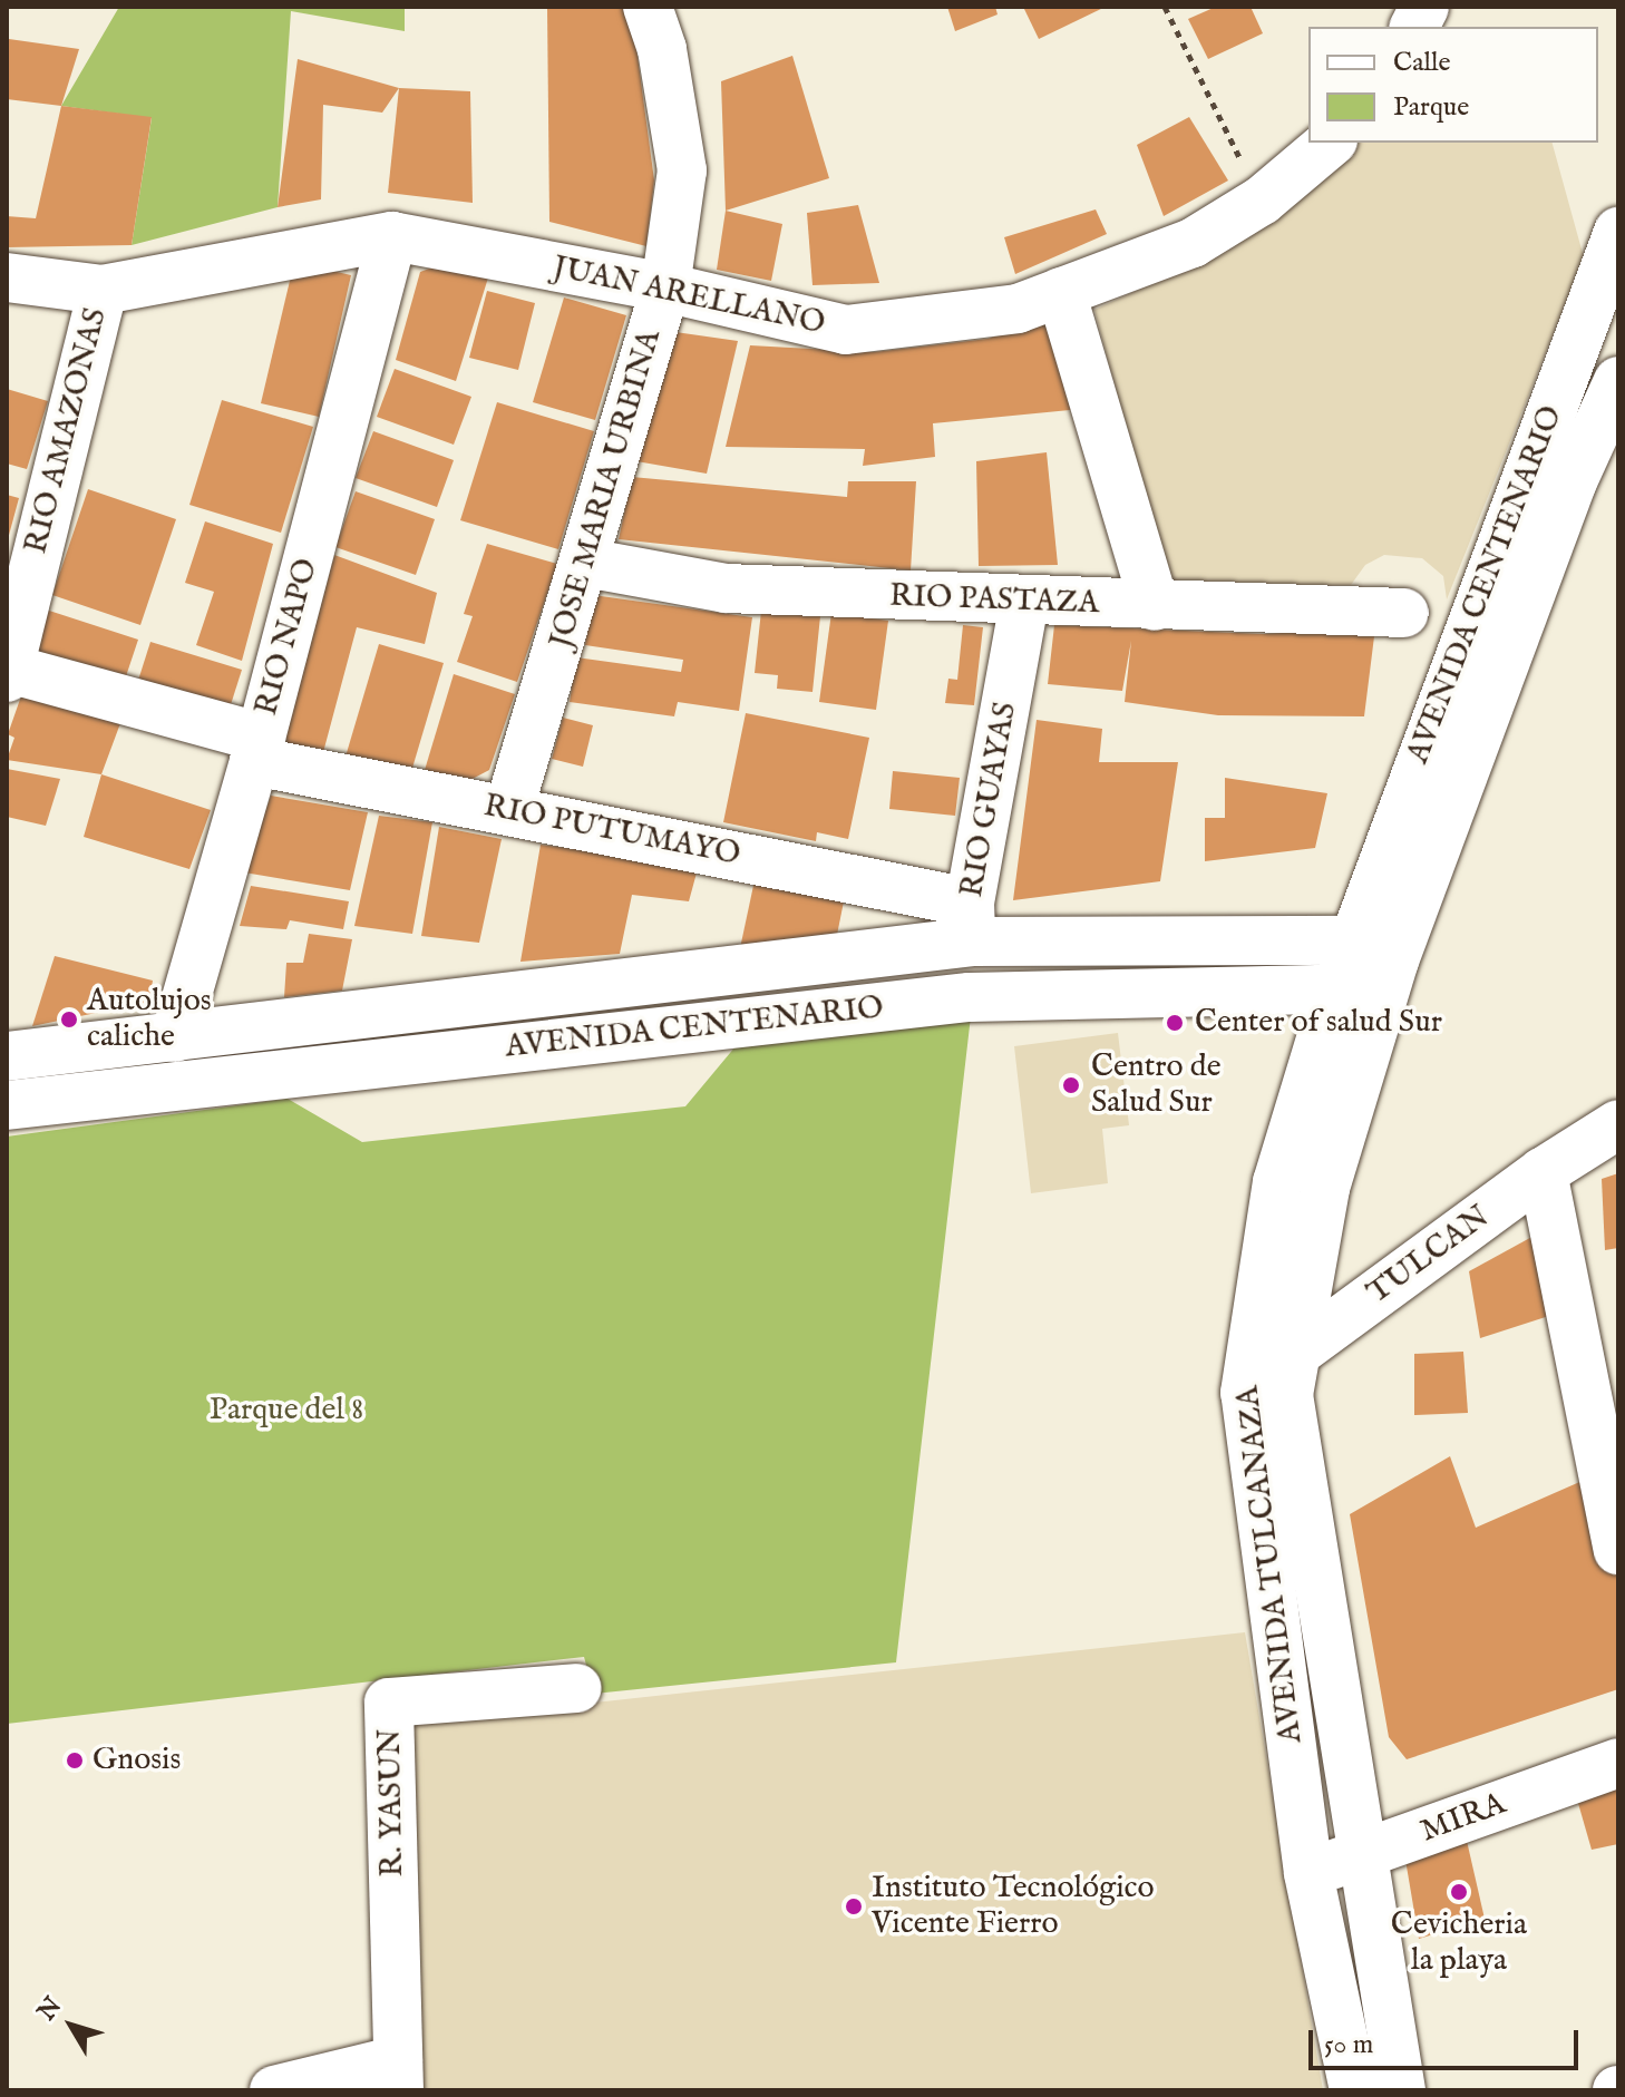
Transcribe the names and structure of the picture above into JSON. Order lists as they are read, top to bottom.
{
  "streets": {
    "street": [
      "JUAN ARELLANO",
      "RIO AMAZONAS",
      "JOSE MARIA URBINA",
      "AVENIDA CENTENARIO",
      "RIO PASTAZA",
      "RIO NAPO",
      "RIO GUAYAS",
      "RIO PUTUMAYO",
      "TULCAN",
      "AVENIDA TULCANAZA",
      "R. YASUN",
      "MIRA"
    ]
  },
  "crossings": [
    ["JUAN ARELLANO", "RIO AMAZONAS"],
    ["JUAN ARELLANO", "JOSE MARIA URBINA"],
    ["JUAN ARELLANO", "RIO NAPO"],
    ["RIO AMAZONAS", "RIO PUTUMAYO"],
    ["JOSE MARIA URBINA", "RIO PASTAZA"],
    ["JOSE MARIA URBINA", "RIO PUTUMAYO"],
    ["AVENIDA CENTENARIO", "RIO NAPO"],
    ["AVENIDA CENTENARIO", "RIO GUAYAS"],
    ["AVENIDA CENTENARIO", "RIO PUTUMAYO"],
    ["AVENIDA CENTENARIO", "AVENIDA TULCANAZA"],
    ["RIO PASTAZA", "RIO GUAYAS"],
    ["RIO NAPO", "RIO PUTUMAYO"],
    ["RIO GUAYAS", "RIO PUTUMAYO"],
    ["TULCAN", "AVENIDA TULCANAZA"],
    ["AVENIDA TULCANAZA", "MIRA"]
  ],
  "parks": ["Parque del 8"],
  "places": [
    "Autolujos caliche",
    "Center of salud Sur",
    "Centro de Salud Sur",
    "Gnosis",
    "Cevicheria la playa",
    "Instituto Tecnológico Vicente Fierro"
  ],
  "legend": ["Calle", "Parque"],
  "scale_bar": "50 m",
  "north": "top left"
}
